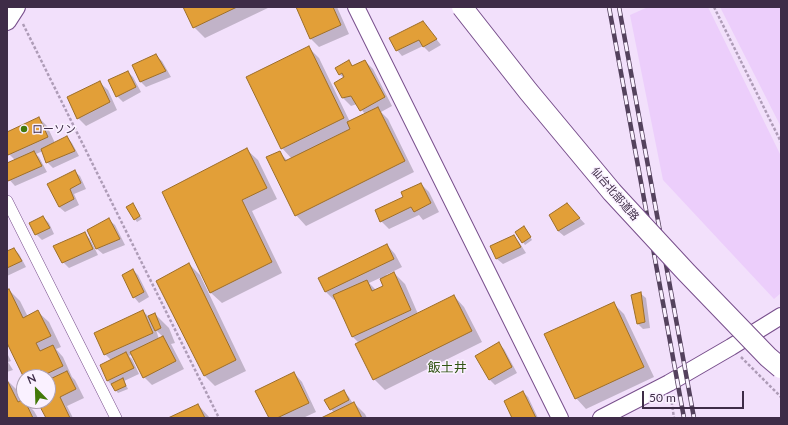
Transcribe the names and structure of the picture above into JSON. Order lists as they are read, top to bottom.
{
  "streets": {
    "highway": ["仙台北部道路"]
  },
  "districts": ["飯土井"],
  "places": ["ローソン"],
  "scale_bar": "50 m",
  "north": "top left"
}
